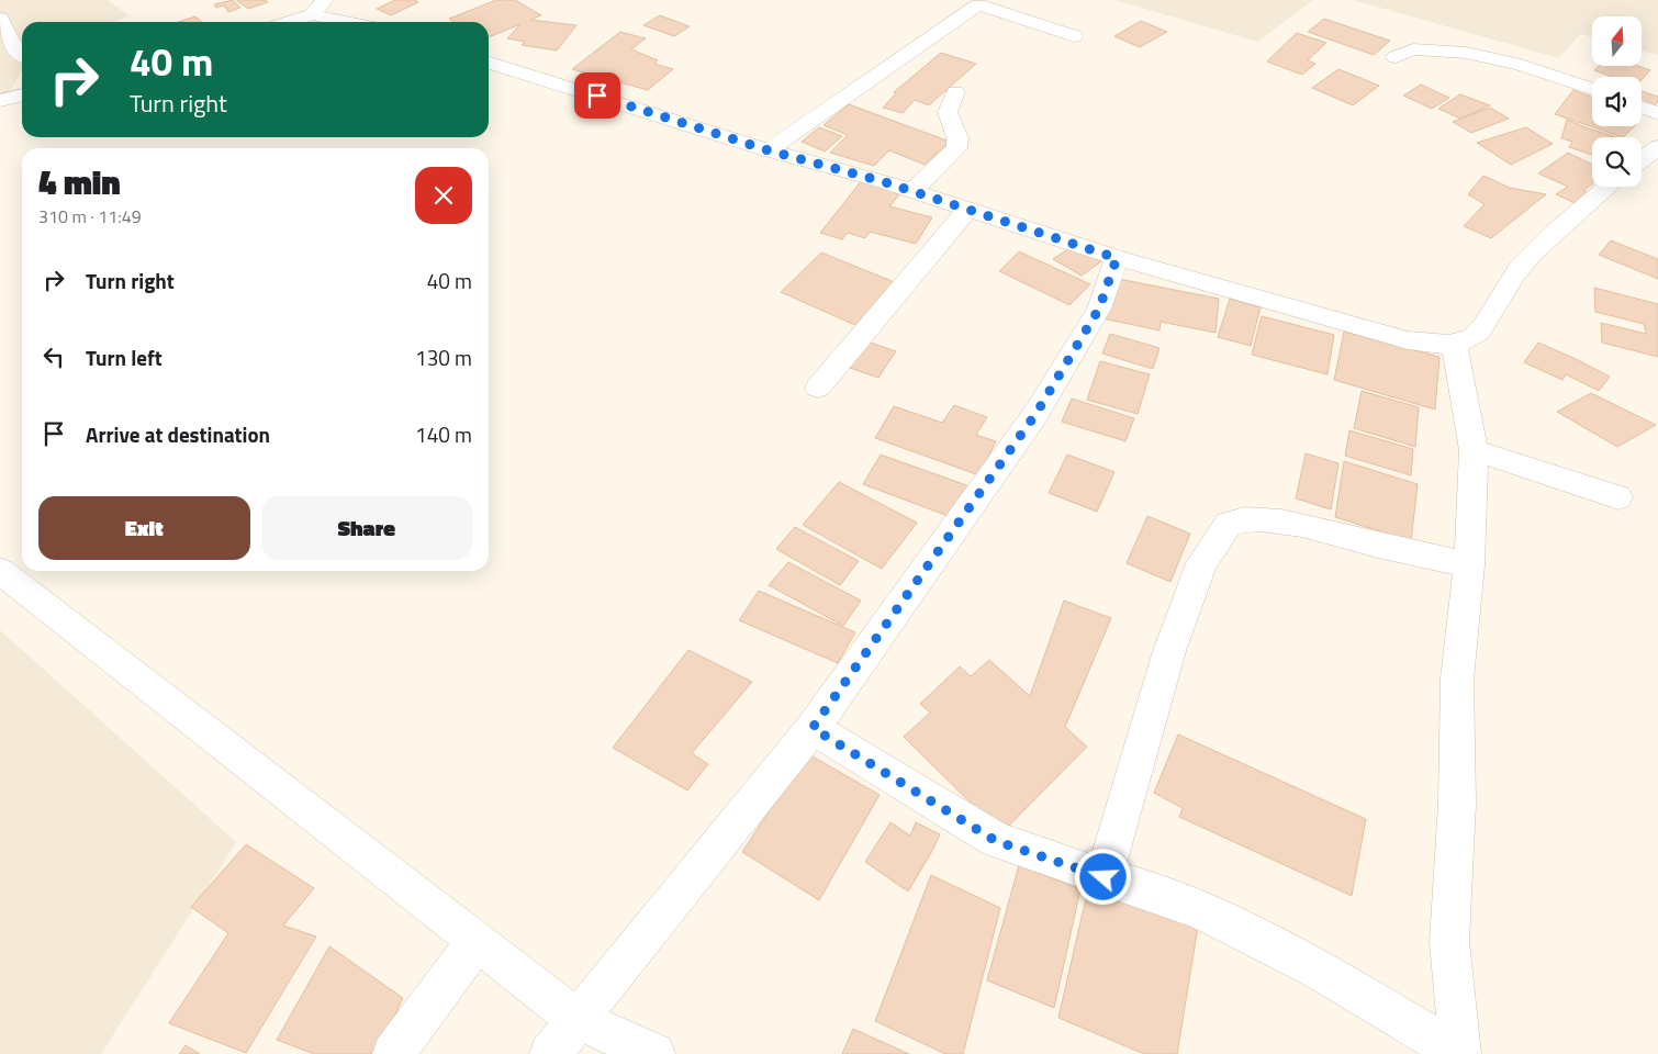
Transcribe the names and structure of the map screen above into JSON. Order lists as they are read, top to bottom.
{
  "north": "top",
  "page": {
    "turn": ["40 m", "Turn right"],
    "heading": ["4 min", "310 m · 11:49"],
    "list": [
      {
        "name": "Turn right",
        "value": "40 m"
      },
      {
        "name": "Turn left",
        "value": "130 m"
      },
      {
        "name": "Arrive at destination",
        "value": "140 m"
      }
    ],
    "buttons": ["Exit", "Share"]
  }
}
